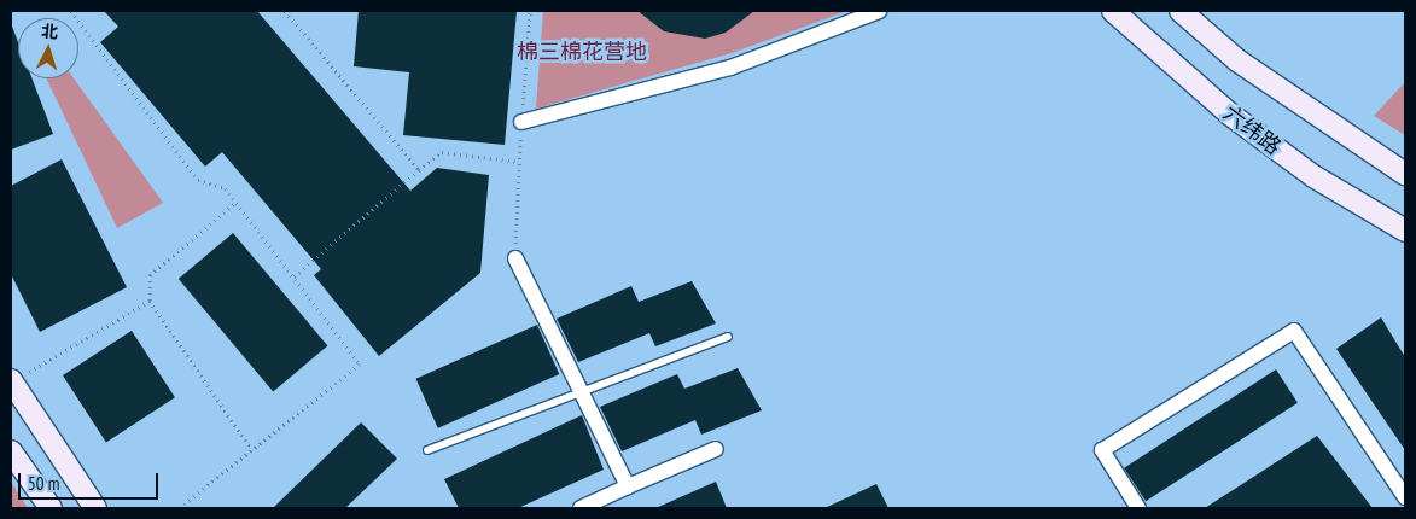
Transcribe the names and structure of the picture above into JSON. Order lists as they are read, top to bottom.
{
  "streets": {
    "main road": ["六纬路"]
  },
  "parks": ["棉三棉花营地"],
  "scale_bar": "50 m",
  "north": "top"
}
